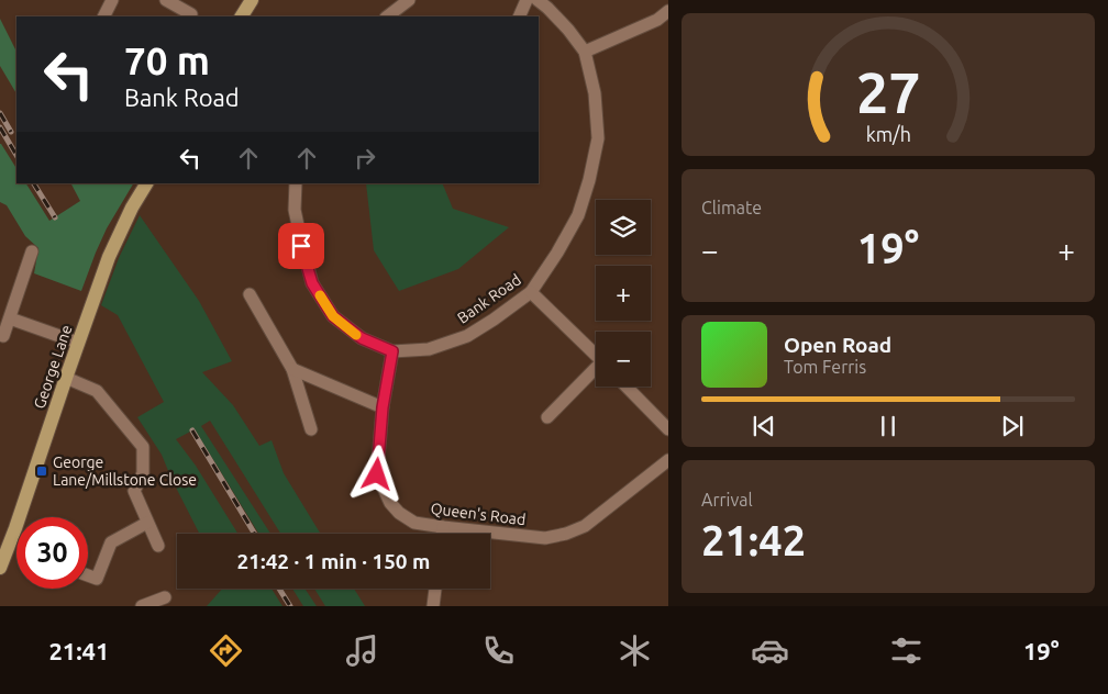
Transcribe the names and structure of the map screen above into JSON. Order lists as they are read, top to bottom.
{
  "streets": {
    "main road": ["George Lane"],
    "street": ["Bank Road", "Queen's Road"]
  },
  "crossings": [
    ["Bank Road", "Queen's Road"]
  ],
  "places": {
    "transit": ["George Lane/Millstone Close"]
  },
  "page": {
    "turn": ["70 m", "Bank Road"],
    "tile": [
      "Climate",
      ["Arrival", "21:42"]
    ],
    "map_buttons": ["+", "−"],
    "heat": ["−", "19°", "+"],
    "song": ["Open Road", "Tom Ferris"],
    "limit": "30",
    "trip": "21:42 · 1 min · 150 m",
    "tabs": ["21:41", "19°"],
    "gauge": ["27", "km/h"]
  }
}
